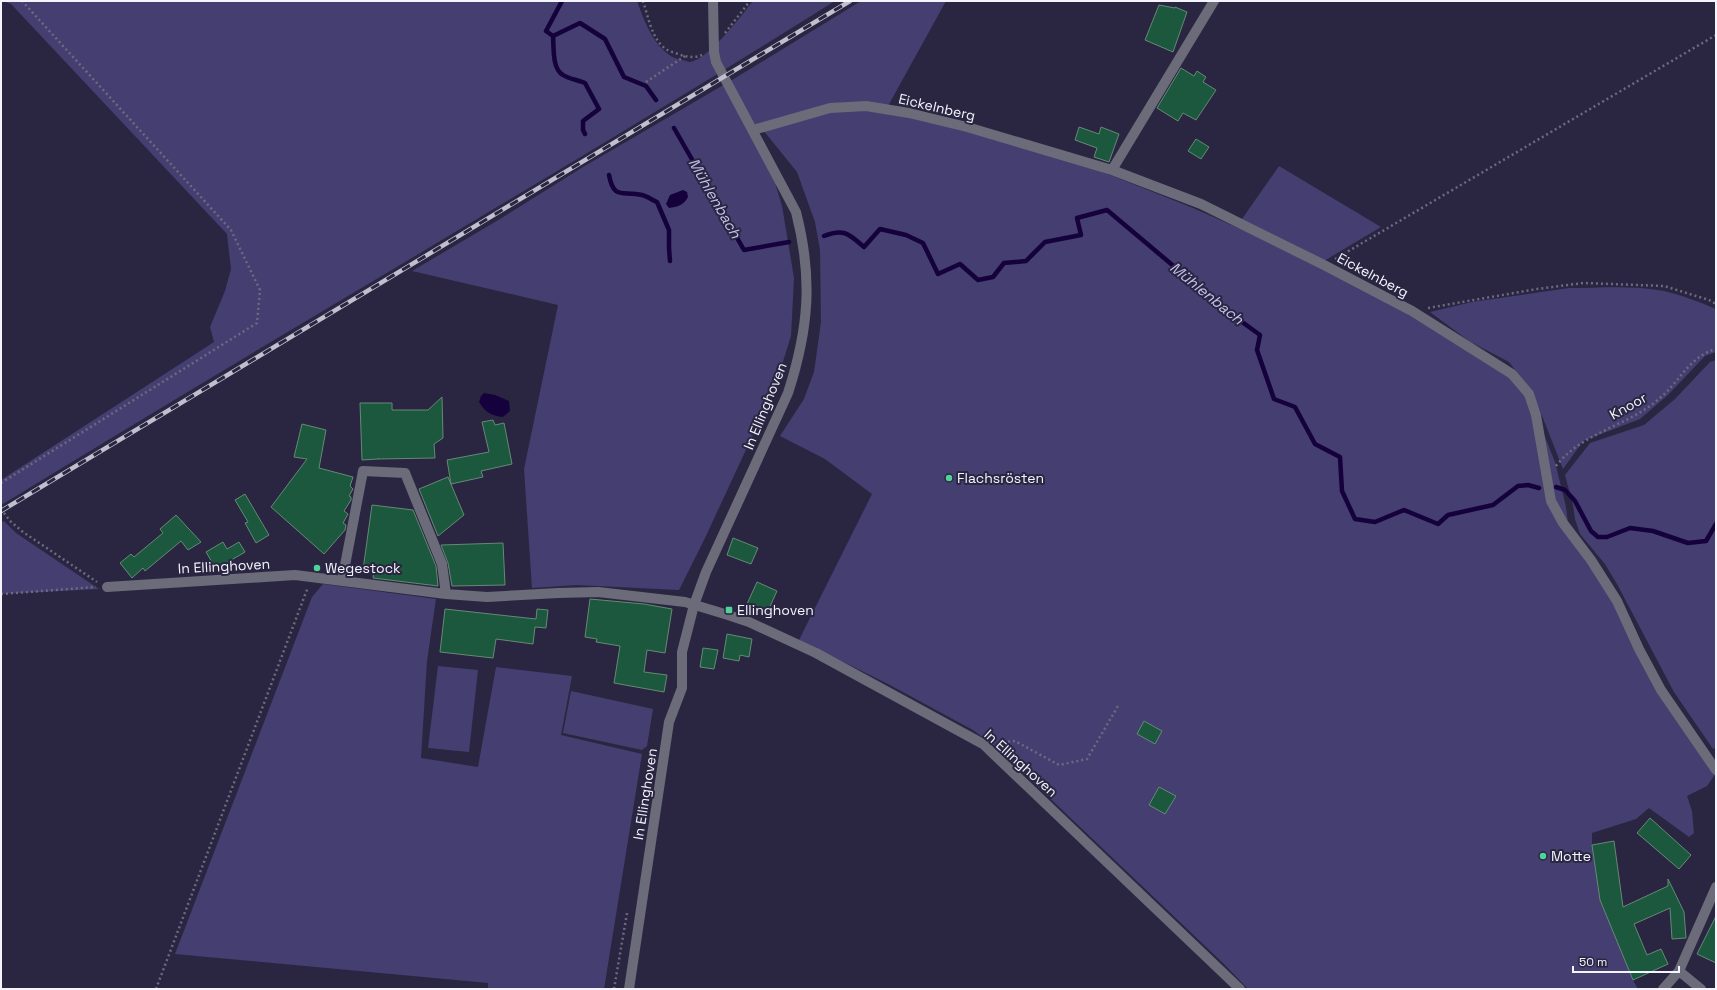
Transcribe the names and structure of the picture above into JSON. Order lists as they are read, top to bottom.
{
  "streets": {
    "street": ["Eickelnberg", "In Ellinghoven"],
    "path": ["Knoor"]
  },
  "crossings": [
    ["Eickelnberg", "In Ellinghoven"],
    ["Eickelnberg", "Knoor"]
  ],
  "water": ["Mühlenbach"],
  "places": {
    "other": ["Flachsrösten", "Wegestock", "Motte"],
    "transit": ["Ellinghoven"]
  },
  "scale_bar": "50 m"
}
